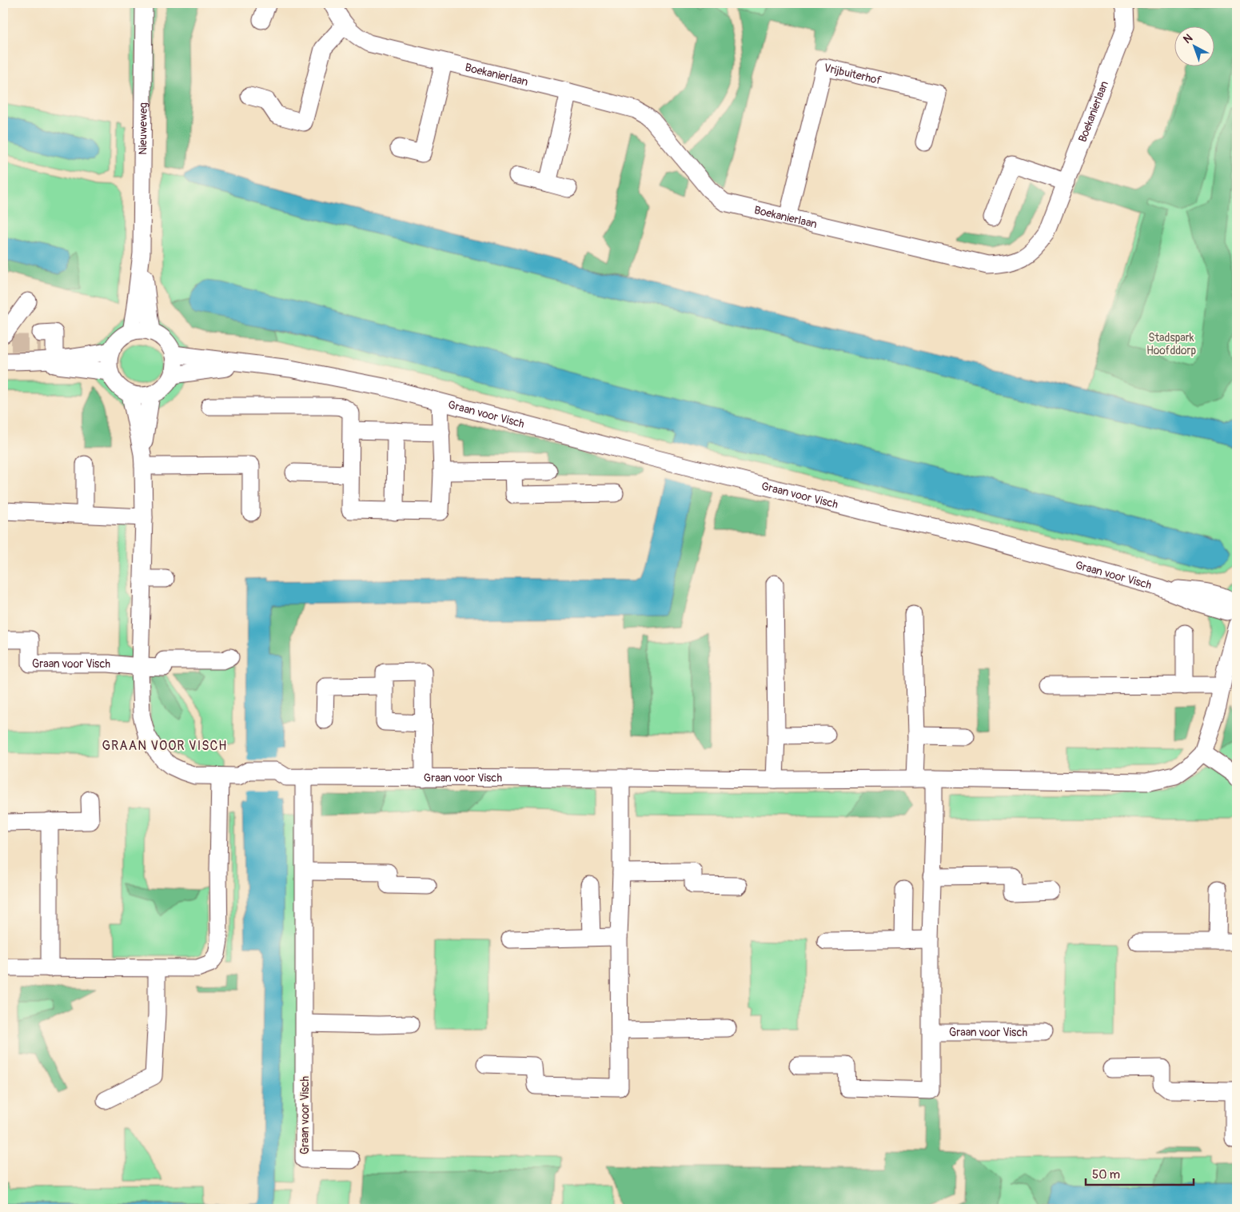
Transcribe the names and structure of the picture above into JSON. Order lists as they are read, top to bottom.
{
  "streets": {
    "street": [
      "Boekanierlaan",
      "Vrijbuiterhof",
      "Nieuweweg",
      "Graan voor Visch"
    ]
  },
  "crossings": [
    ["Boekanierlaan", "Vrijbuiterhof"],
    ["Nieuweweg", "Graan voor Visch"]
  ],
  "districts": ["GRAAN VOOR VISCH"],
  "parks": ["Stadspark Hoofddorp"],
  "scale_bar": "50 m",
  "north": "top left"
}
